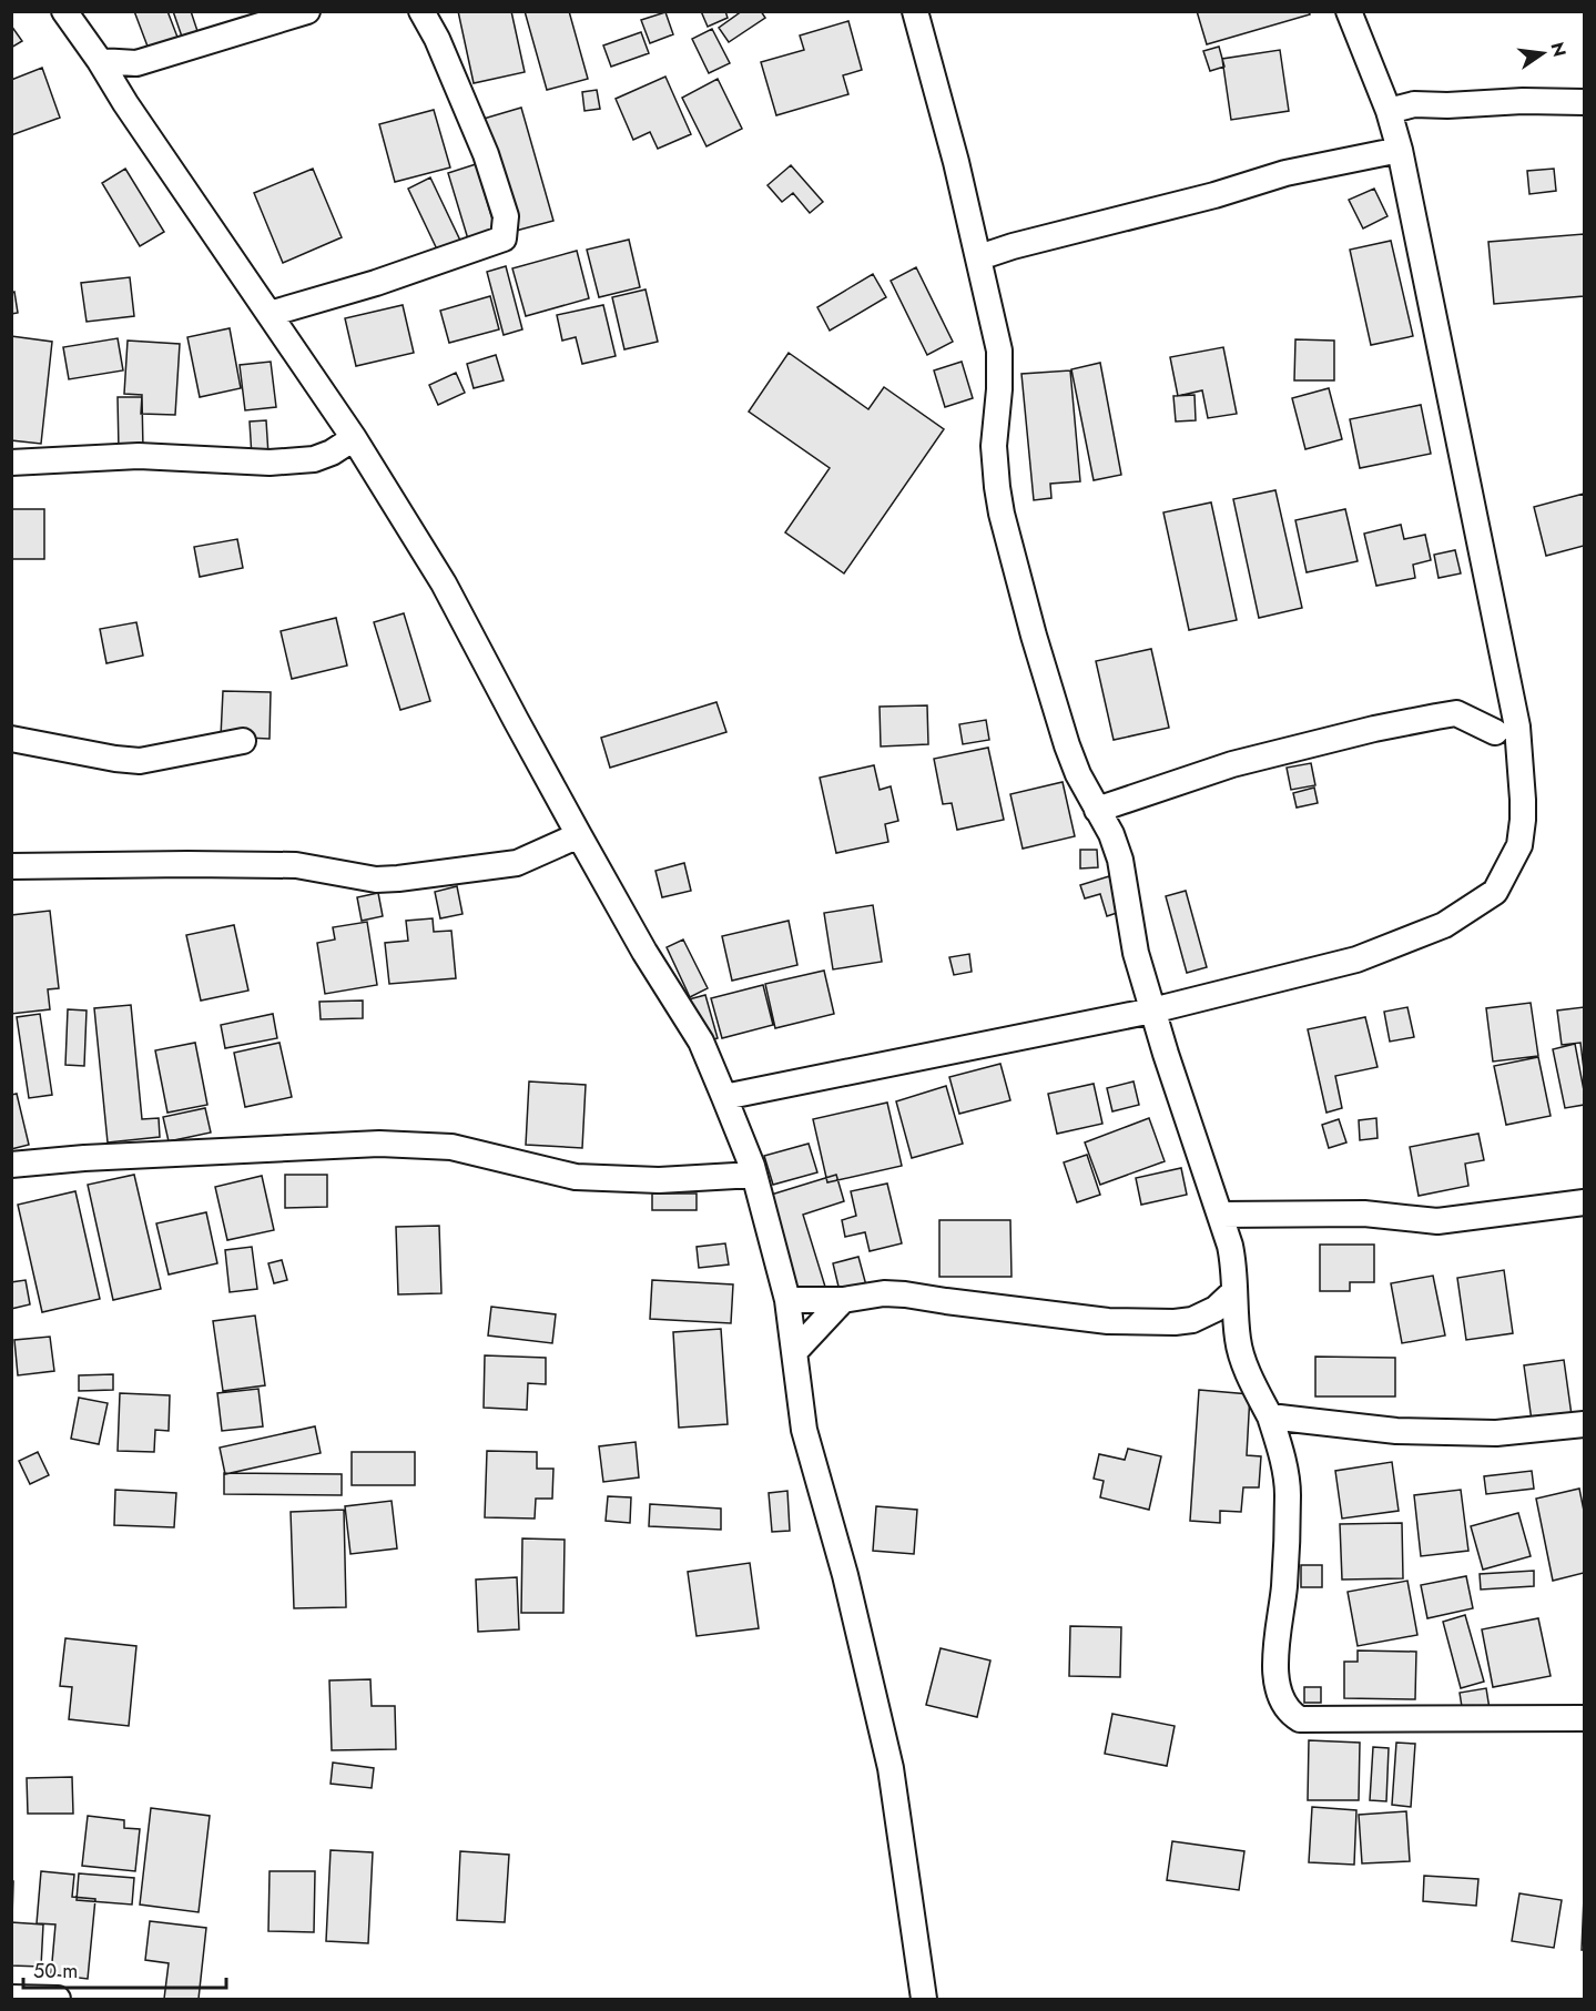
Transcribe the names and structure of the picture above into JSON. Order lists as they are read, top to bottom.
{
  "scale_bar": "50 m",
  "north": "right"
}
